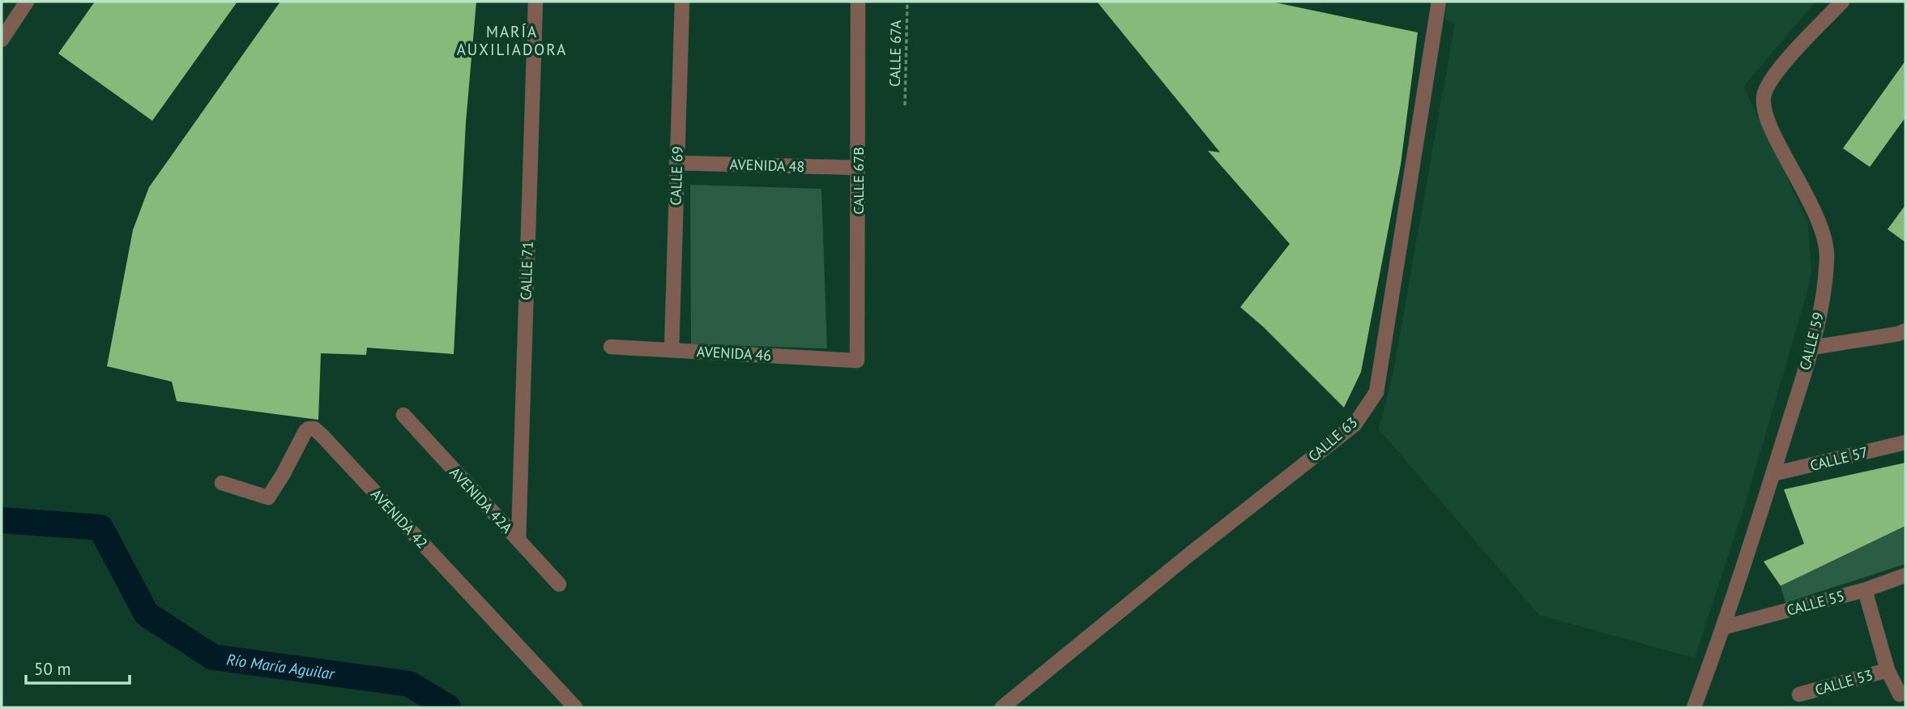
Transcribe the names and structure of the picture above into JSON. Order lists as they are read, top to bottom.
{
  "streets": {
    "street": [
      "AVENIDA 48",
      "CALLE 69",
      "CALLE 67B",
      "CALLE 71",
      "CALLE 59",
      "AVENIDA 46",
      "CALLE 63",
      "CALLE 57",
      "AVENIDA 42A",
      "AVENIDA 42",
      "CALLE 55",
      "CALLE 53"
    ],
    "path": ["CALLE 67A"]
  },
  "crossings": [
    ["AVENIDA 48", "CALLE 69"],
    ["AVENIDA 48", "CALLE 67B"],
    ["CALLE 69", "AVENIDA 46"],
    ["CALLE 67B", "AVENIDA 46"],
    ["CALLE 71", "AVENIDA 42A"],
    ["CALLE 59", "CALLE 57"],
    ["CALLE 59", "CALLE 55"]
  ],
  "districts": ["MARÍA AUXILIADORA"],
  "water": ["Río María Aguilar"],
  "scale_bar": "50 m"
}
